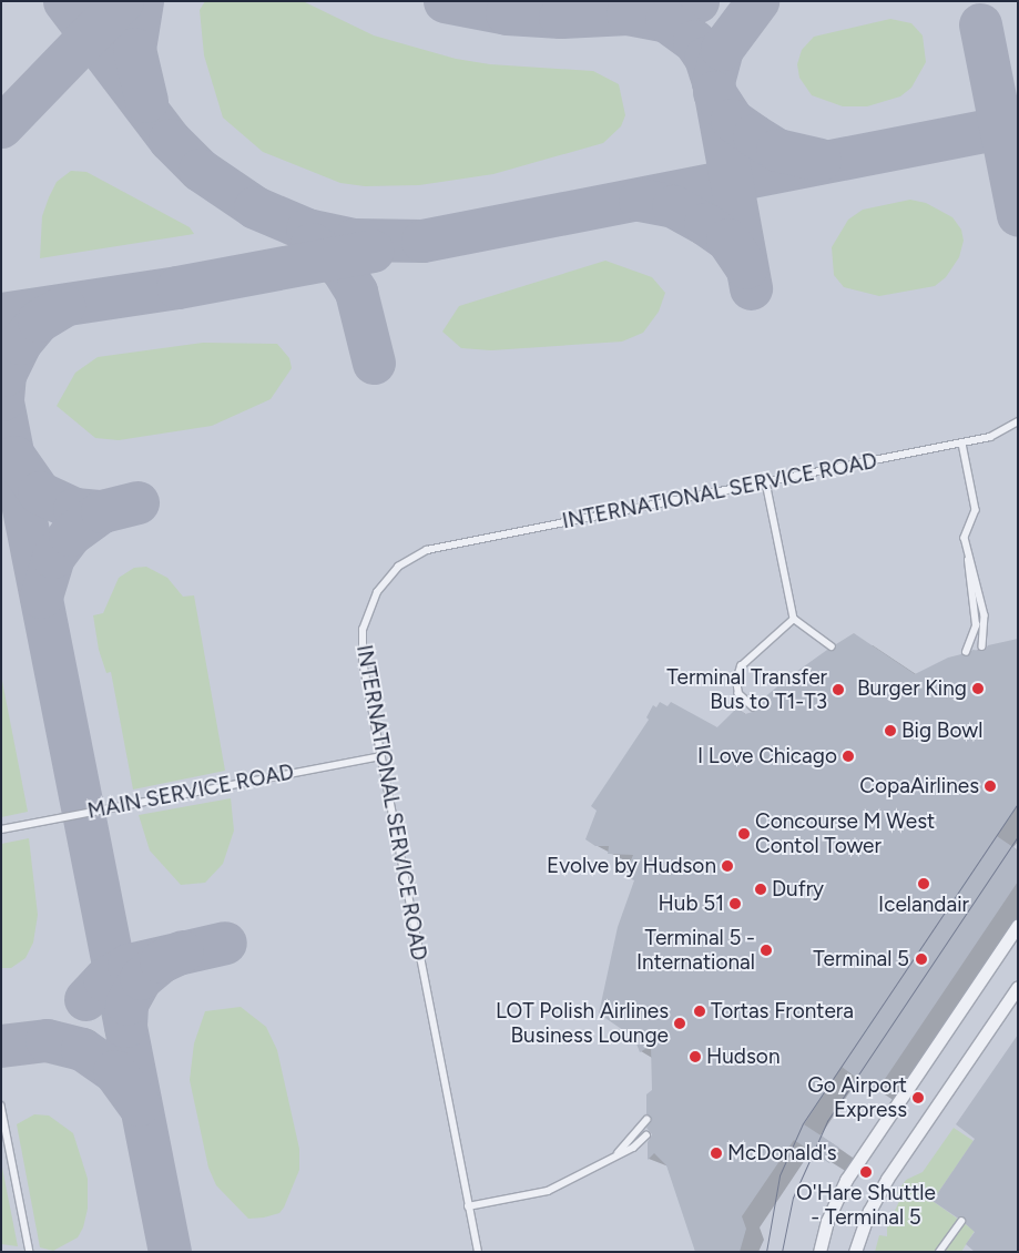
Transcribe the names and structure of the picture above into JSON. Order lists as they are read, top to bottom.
{
  "streets": {
    "lane": ["INTERNATIONAL SERVICE ROAD", "MAIN SERVICE ROAD"]
  },
  "crossings": [
    ["INTERNATIONAL SERVICE ROAD", "MAIN SERVICE ROAD"]
  ],
  "places": [
    "Burger King",
    "Terminal Transfer Bus to T1-T3",
    "Big Bowl",
    "I Love Chicago",
    "CopaAirlines",
    "Concourse M West Contol Tower",
    "Evolve by Hudson",
    "Icelandair",
    "Dufry",
    "Hub 51",
    "Terminal 5 - International",
    "Terminal 5",
    "Tortas Frontera",
    "LOT Polish Airlines Business Lounge",
    "Hudson",
    "Go Airport Express",
    "McDonald's",
    "O'Hare Shuttle - Terminal 5"
  ]
}
